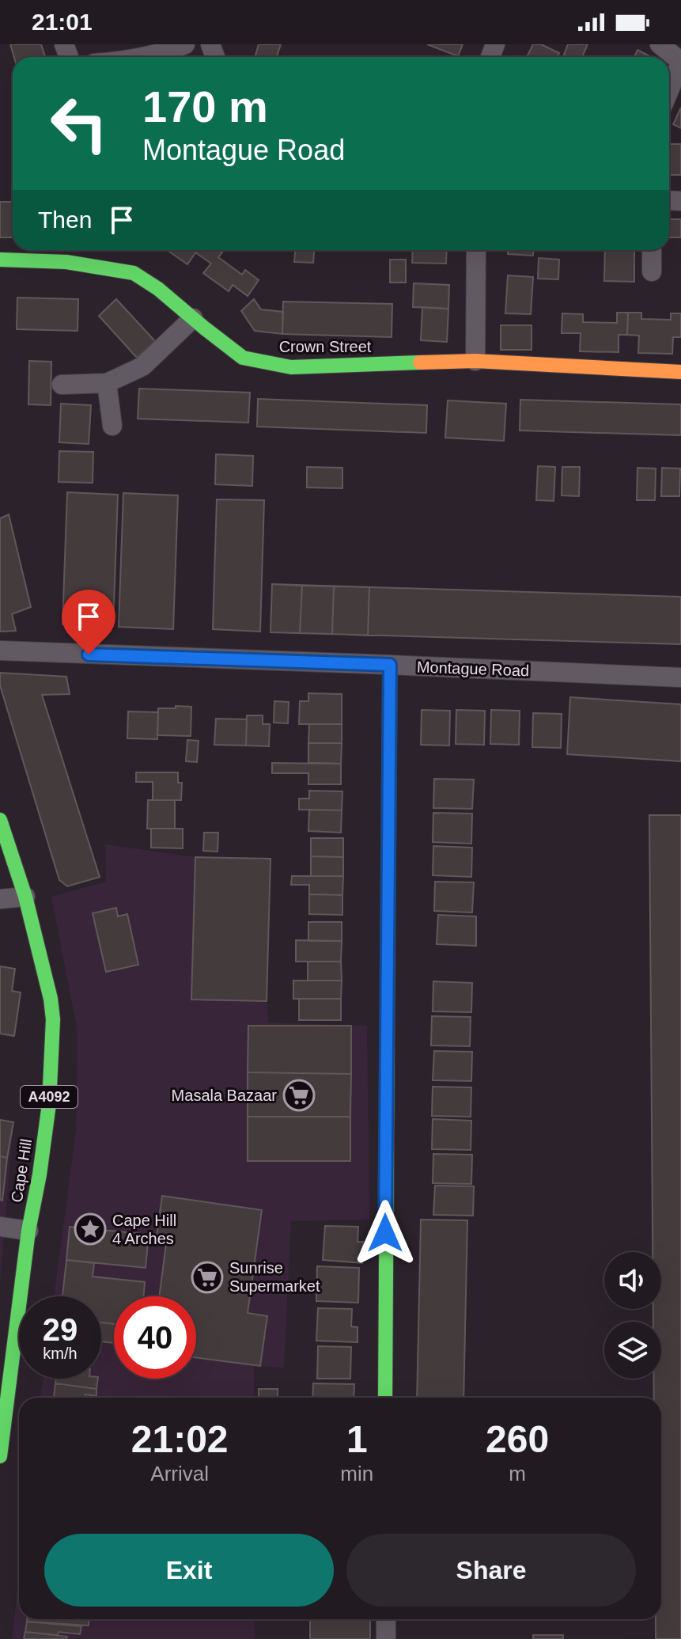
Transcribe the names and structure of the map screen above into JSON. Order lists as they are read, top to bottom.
{
  "streets": {
    "street": [
      "Crown Street",
      "Montague Road",
      "A4092",
      "Cape Hill"
    ]
  },
  "places": {
    "supermarket": ["Masala Bazaar", "Sunrise Supermarket"],
    "place": ["Cape Hill 4 Arches"]
  },
  "page": {
    "status": "21:01",
    "turn": ["170 m", "Montague Road"],
    "then": "Then",
    "speed": "29 km/h",
    "limit": "40",
    "eta": [
      "21:02",
      "Arrival",
      "1",
      "min",
      "260",
      "m"
    ],
    "buttons": ["Exit", "Share"]
  }
}
